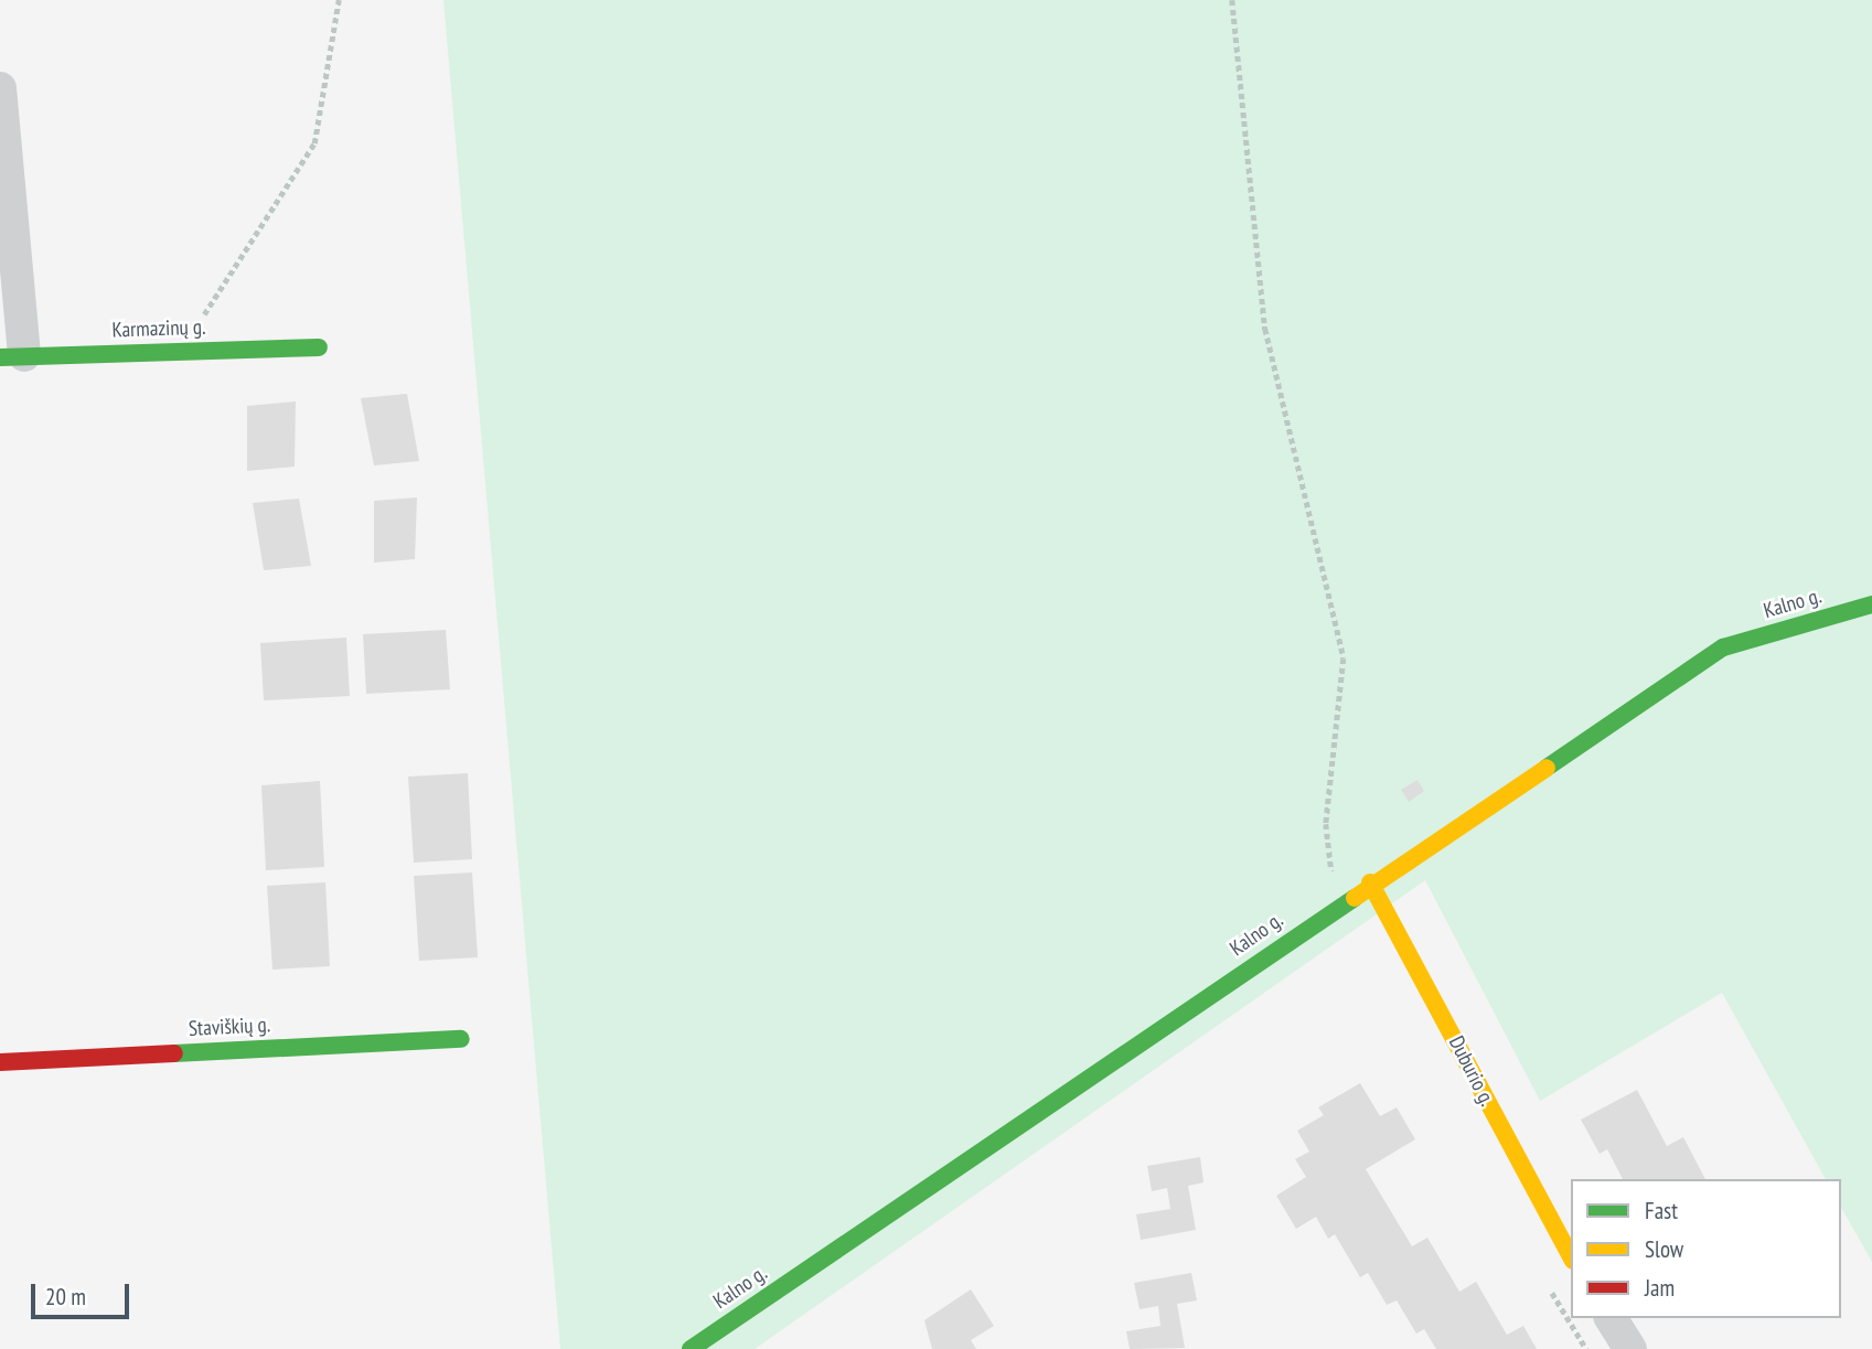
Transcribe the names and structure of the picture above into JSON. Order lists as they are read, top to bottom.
{
  "streets": {
    "street": [
      "Karmazinų g.",
      "Kalno g.",
      "Staviškių g.",
      "Duburio g."
    ]
  },
  "crossings": [
    ["Kalno g.", "Duburio g."]
  ],
  "legend": ["Fast", "Slow", "Jam"],
  "scale_bar": "20 m"
}
